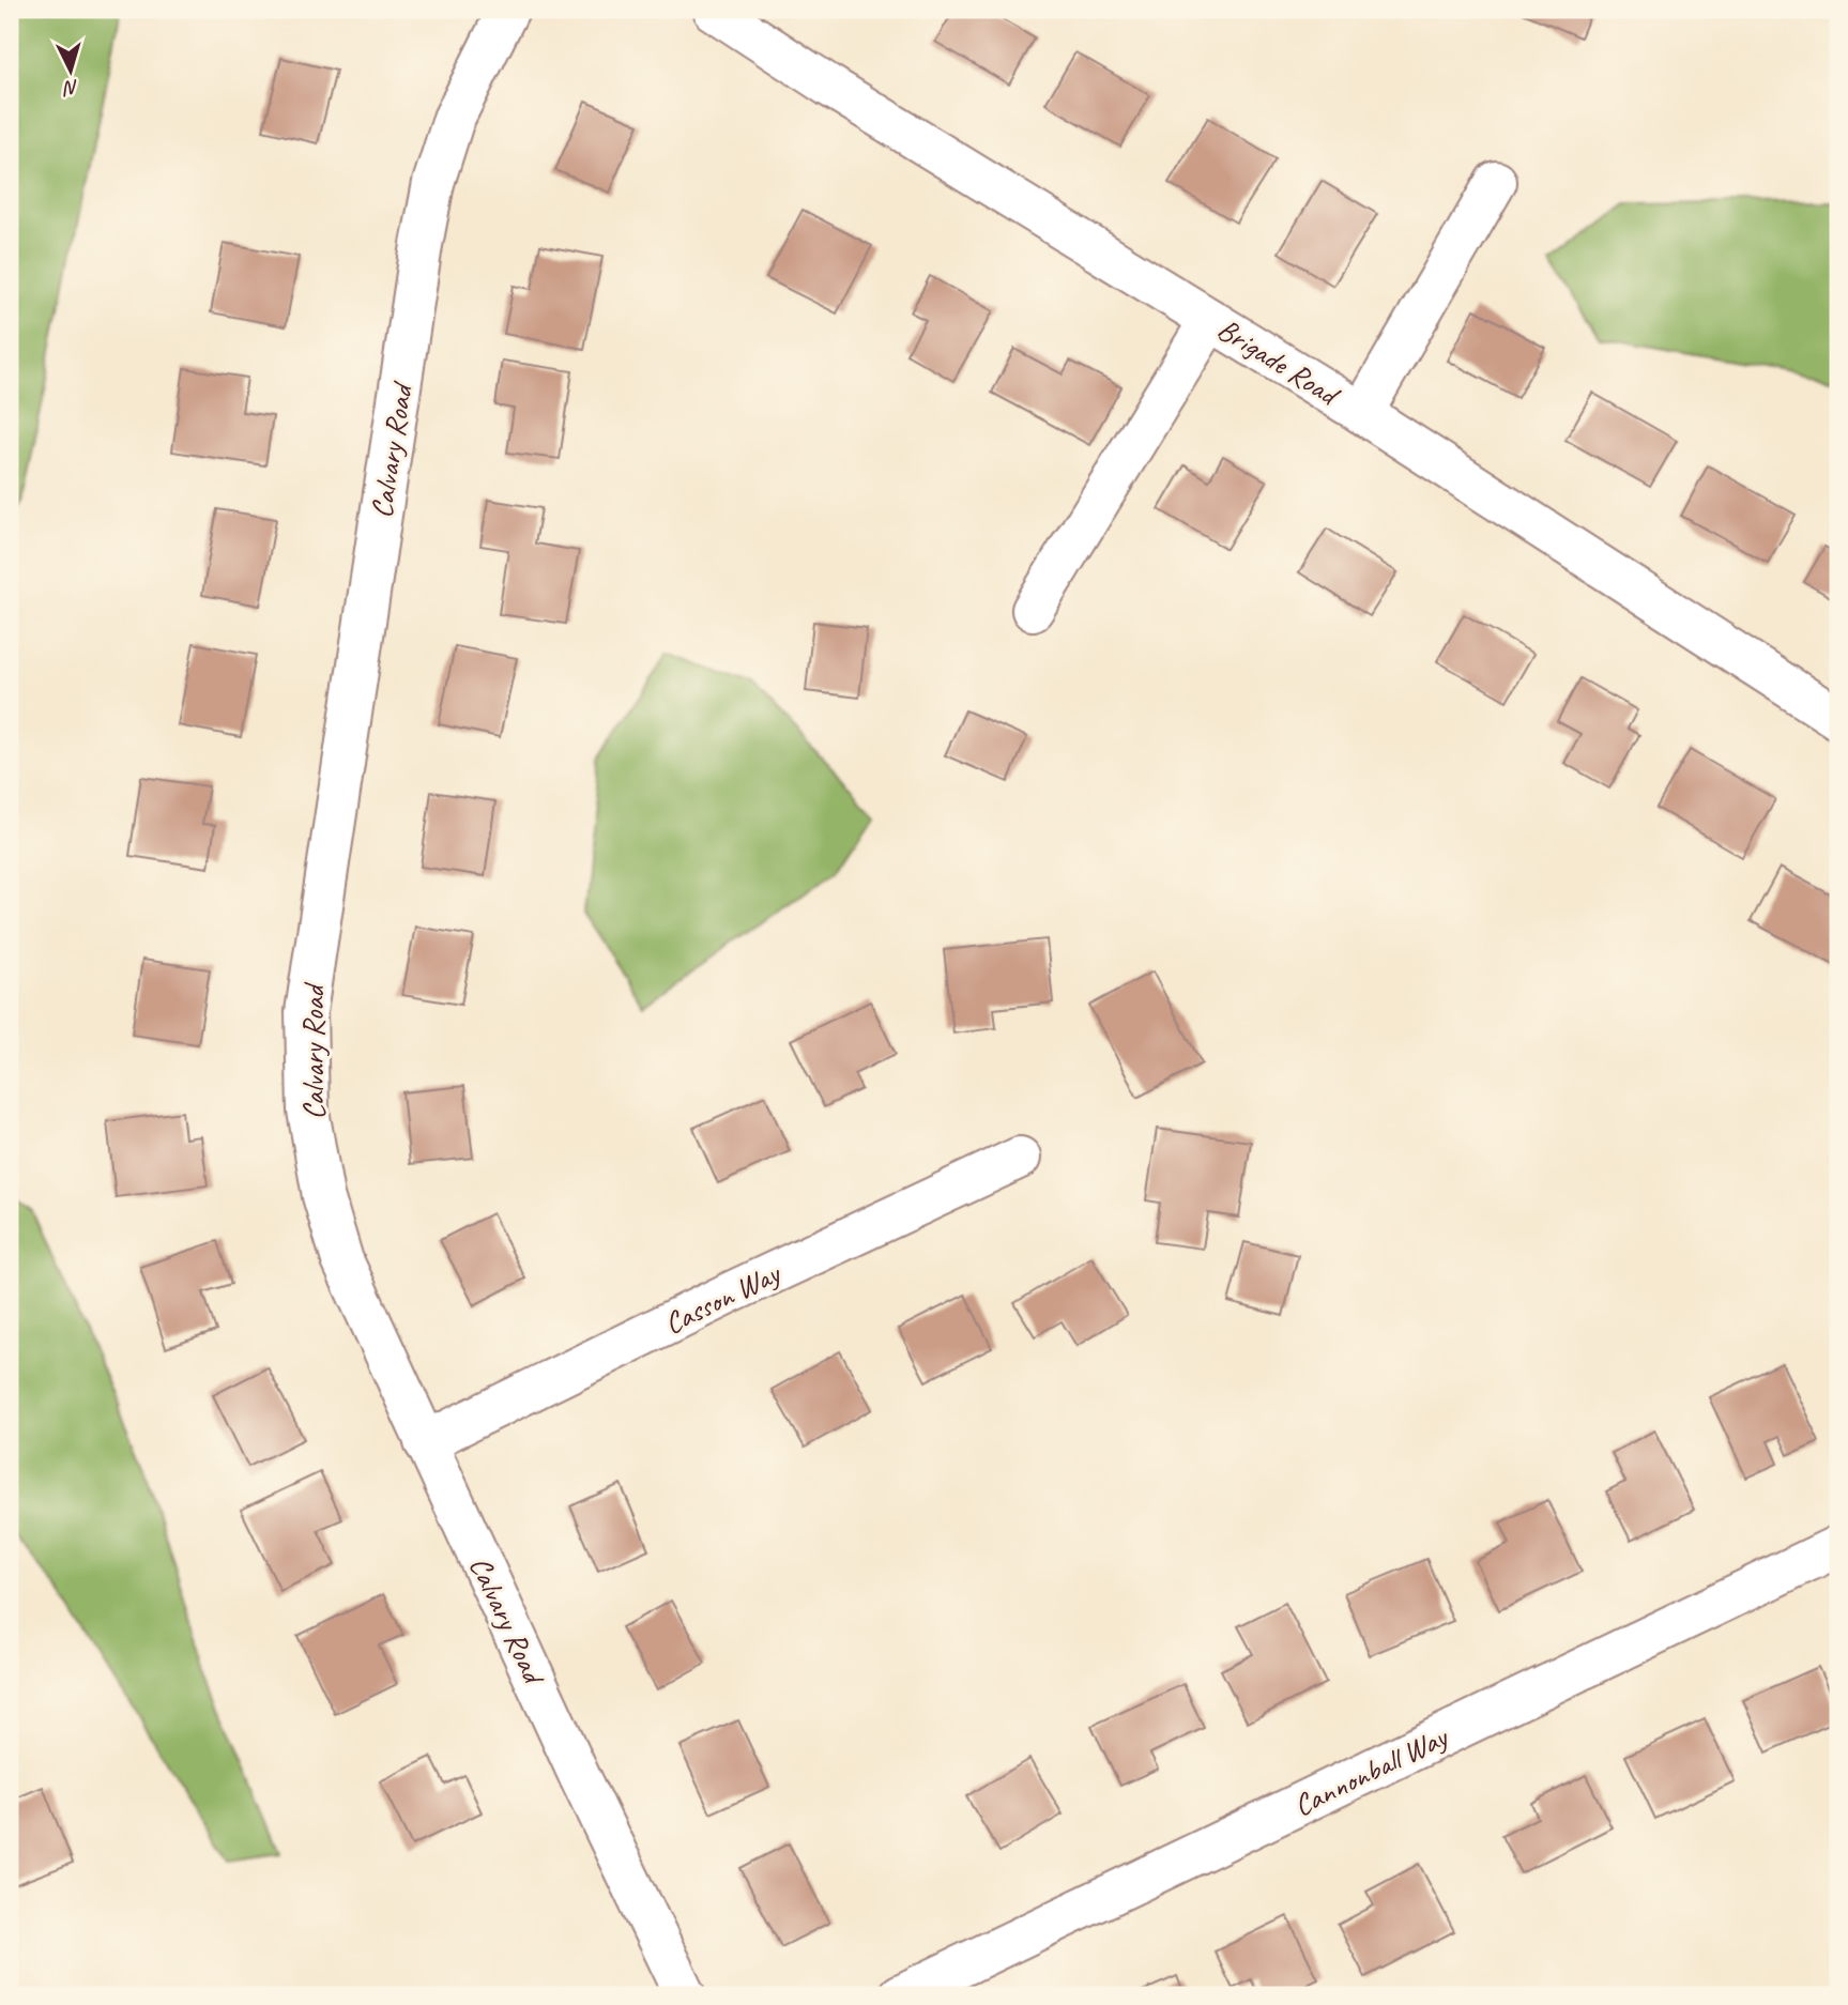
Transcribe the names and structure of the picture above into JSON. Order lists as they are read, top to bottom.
{
  "streets": {
    "street": [
      "Brigade Road",
      "Calvary Road",
      "Casson Way",
      "Cannonball Way"
    ]
  },
  "crossings": [
    ["Calvary Road", "Casson Way"]
  ],
  "north": "bottom"
}
